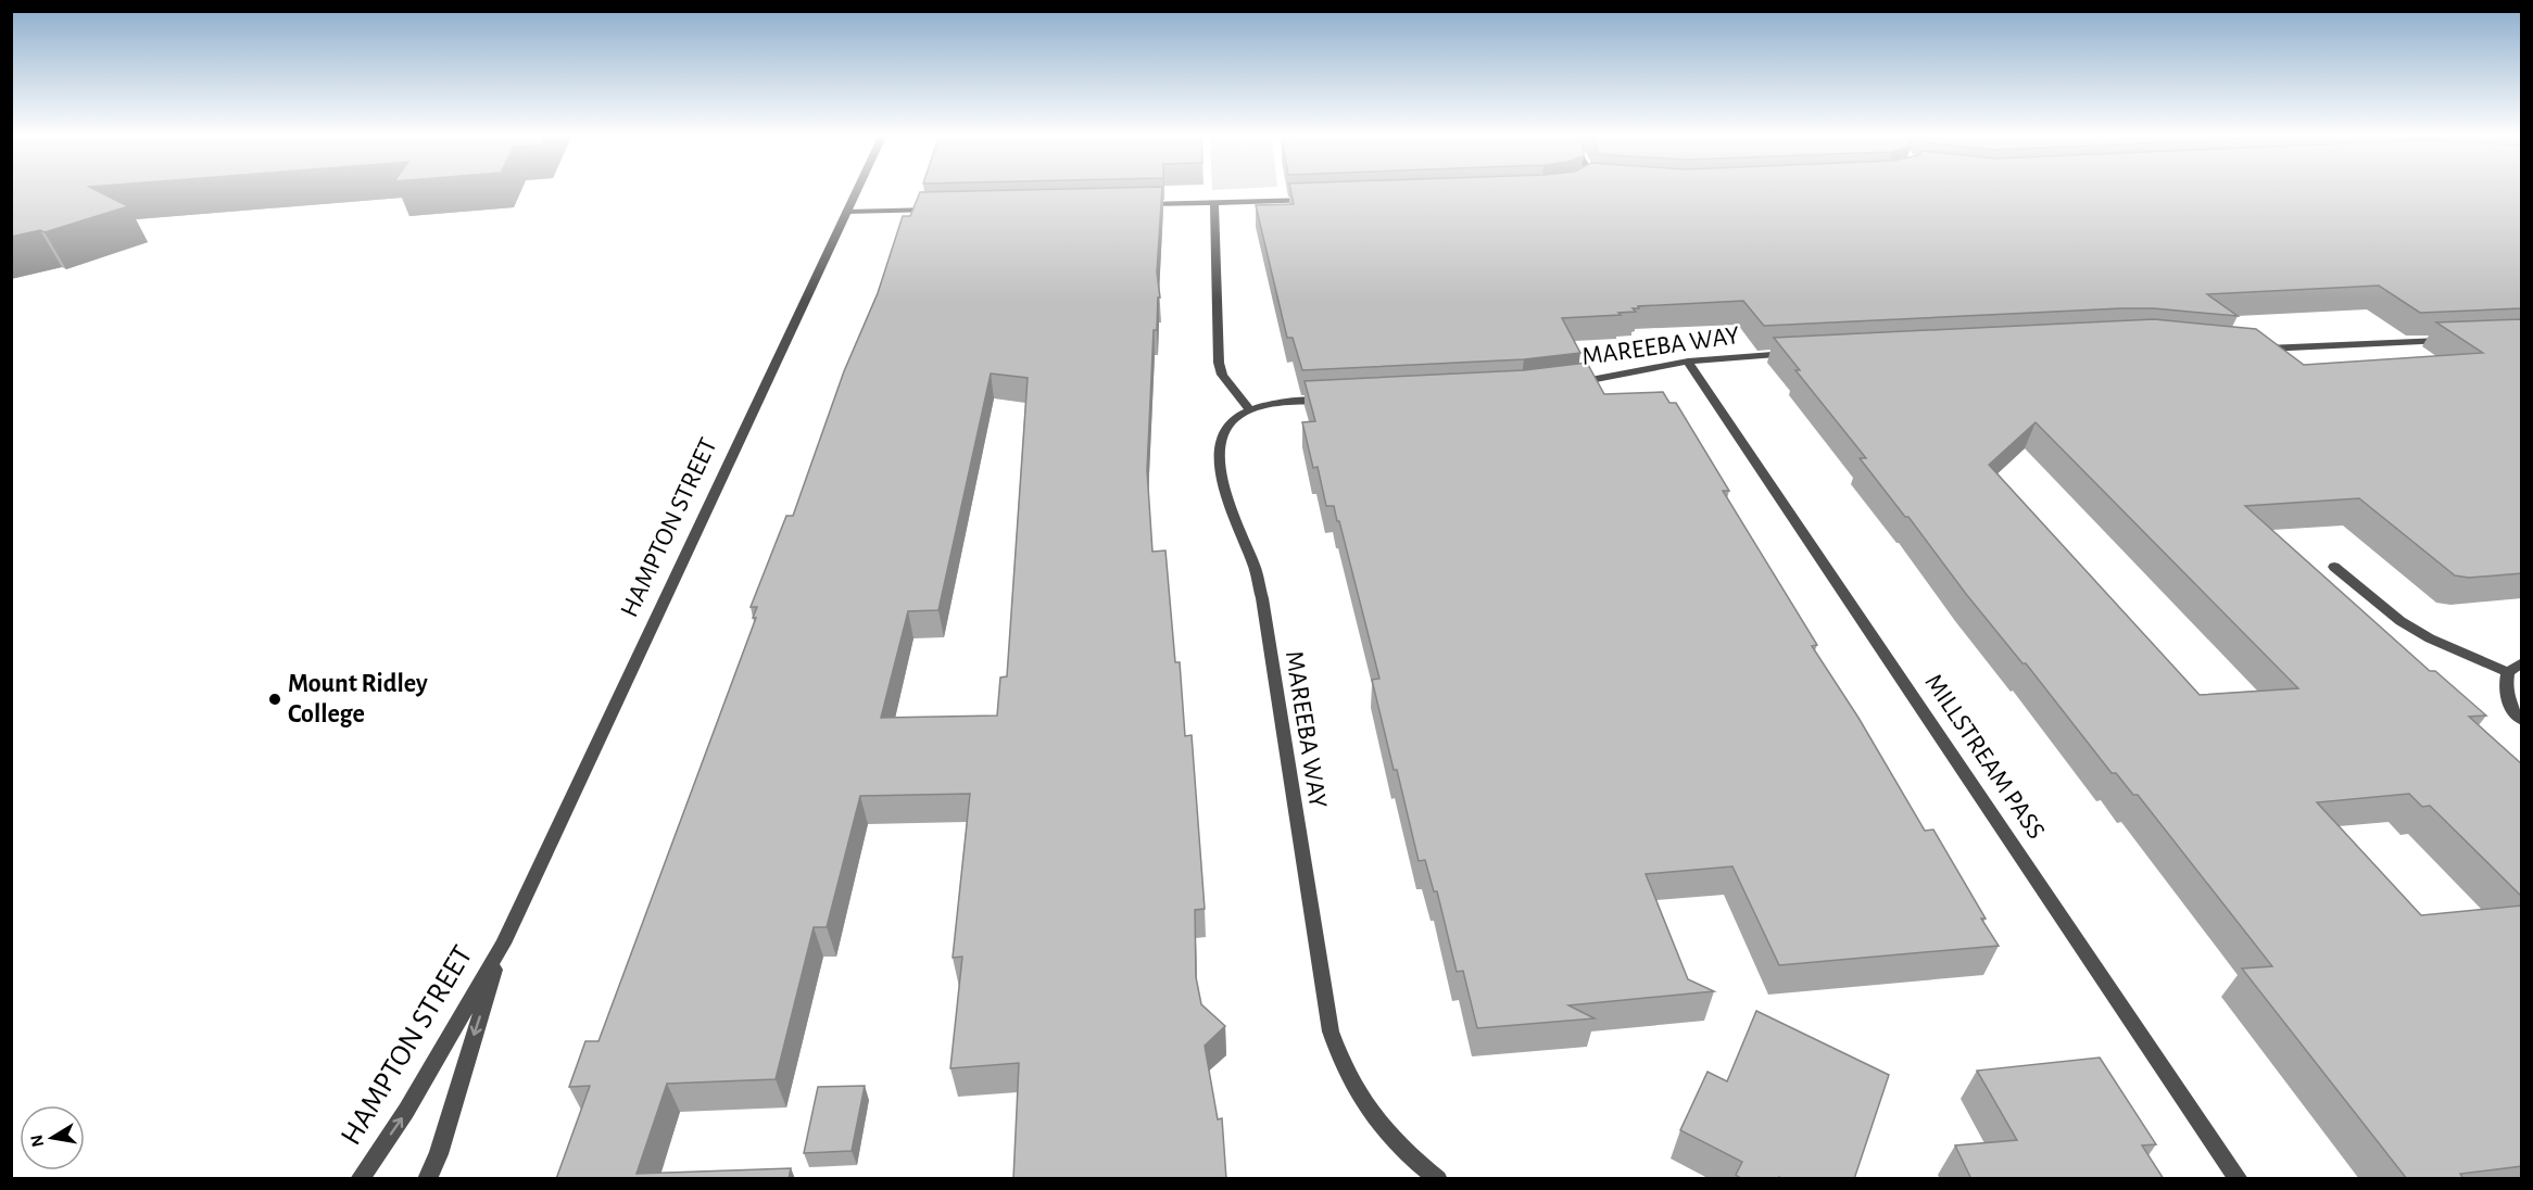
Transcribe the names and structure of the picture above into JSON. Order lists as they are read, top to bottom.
{
  "streets": {
    "street": ["MAREEBA WAY", "HAMPTON STREET", "MILLSTREAM PASS"]
  },
  "crossings": [
    ["MAREEBA WAY", "MILLSTREAM PASS"]
  ],
  "places": ["Mount Ridley College"],
  "north": "left"
}
